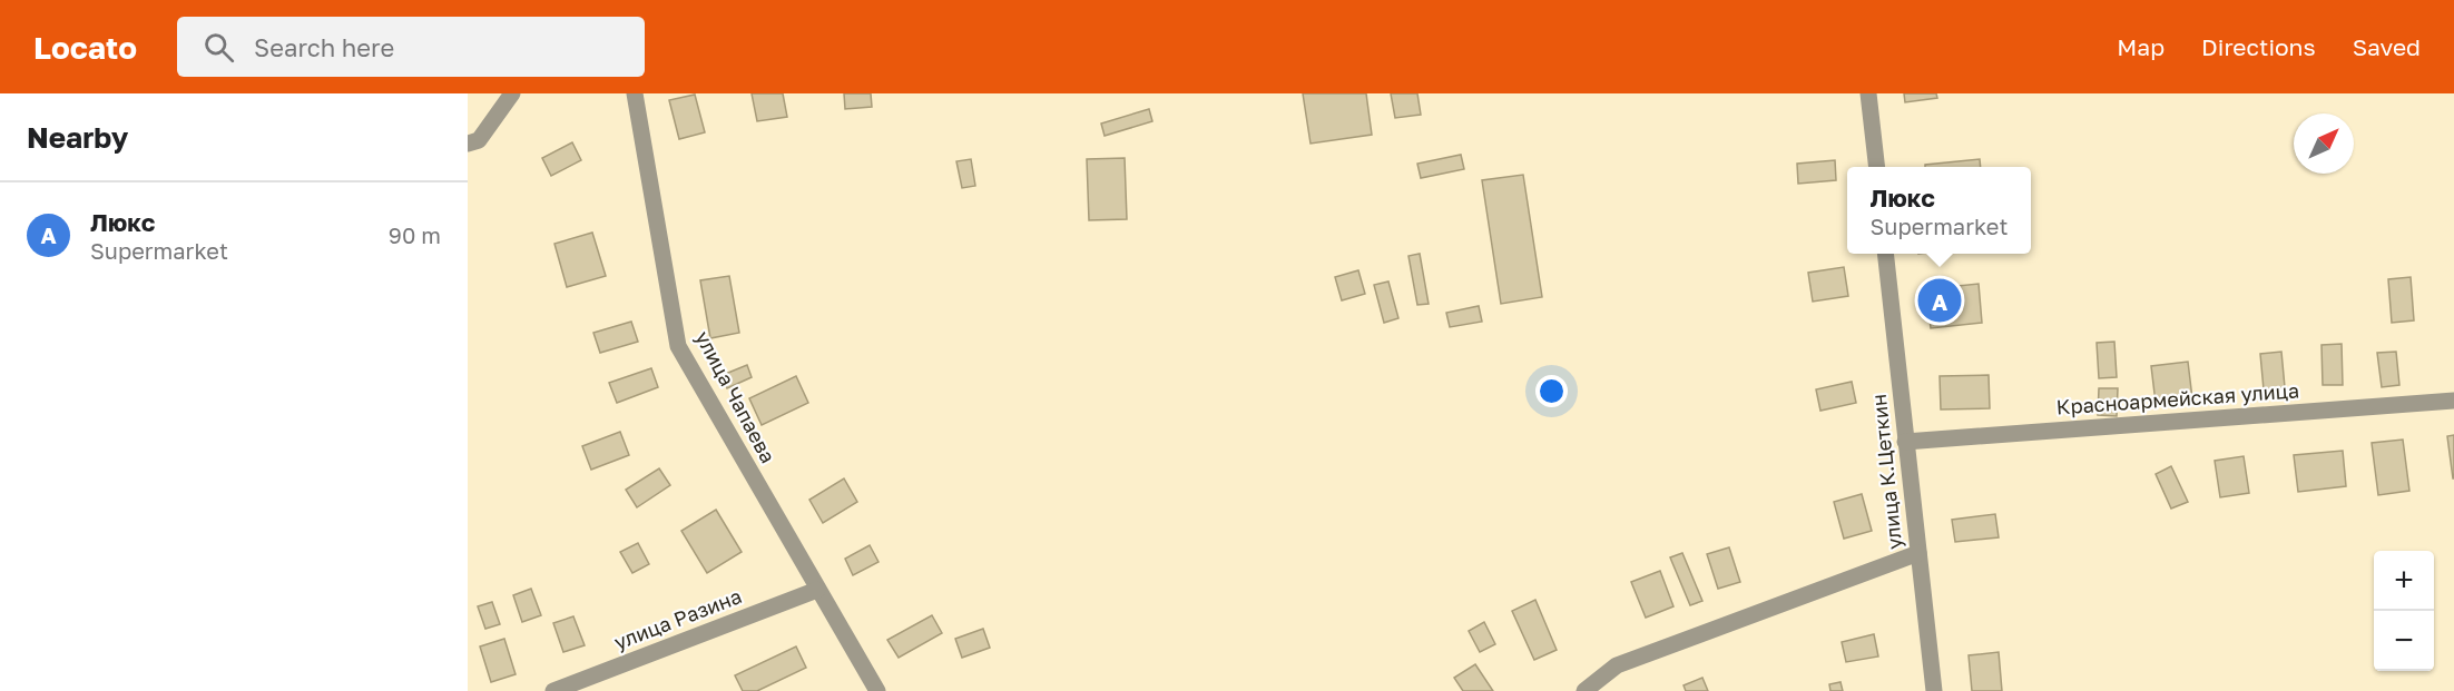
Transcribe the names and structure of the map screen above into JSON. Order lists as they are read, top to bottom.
{
  "streets": {
    "street": [
      "улица Чапаева",
      "Красноармейская улица",
      "улица К.Цеткин",
      "улица Разина"
    ]
  },
  "crossings": [
    ["улица Чапаева", "улица Разина"],
    ["Красноармейская улица", "улица К.Цеткин"]
  ],
  "north": "top right",
  "page": {
    "header": "Locato",
    "search": "Search here",
    "nav": ["Map", "Directions", "Saved"],
    "heading": "Nearby",
    "popup": ["Люкс", "Supermarket"],
    "list": [
      {
        "mark": "A",
        "name": "Люкс",
        "note": "Supermarket",
        "value": "90 m"
      }
    ],
    "pins": "A",
    "map_buttons": ["+", "−"]
  }
}
